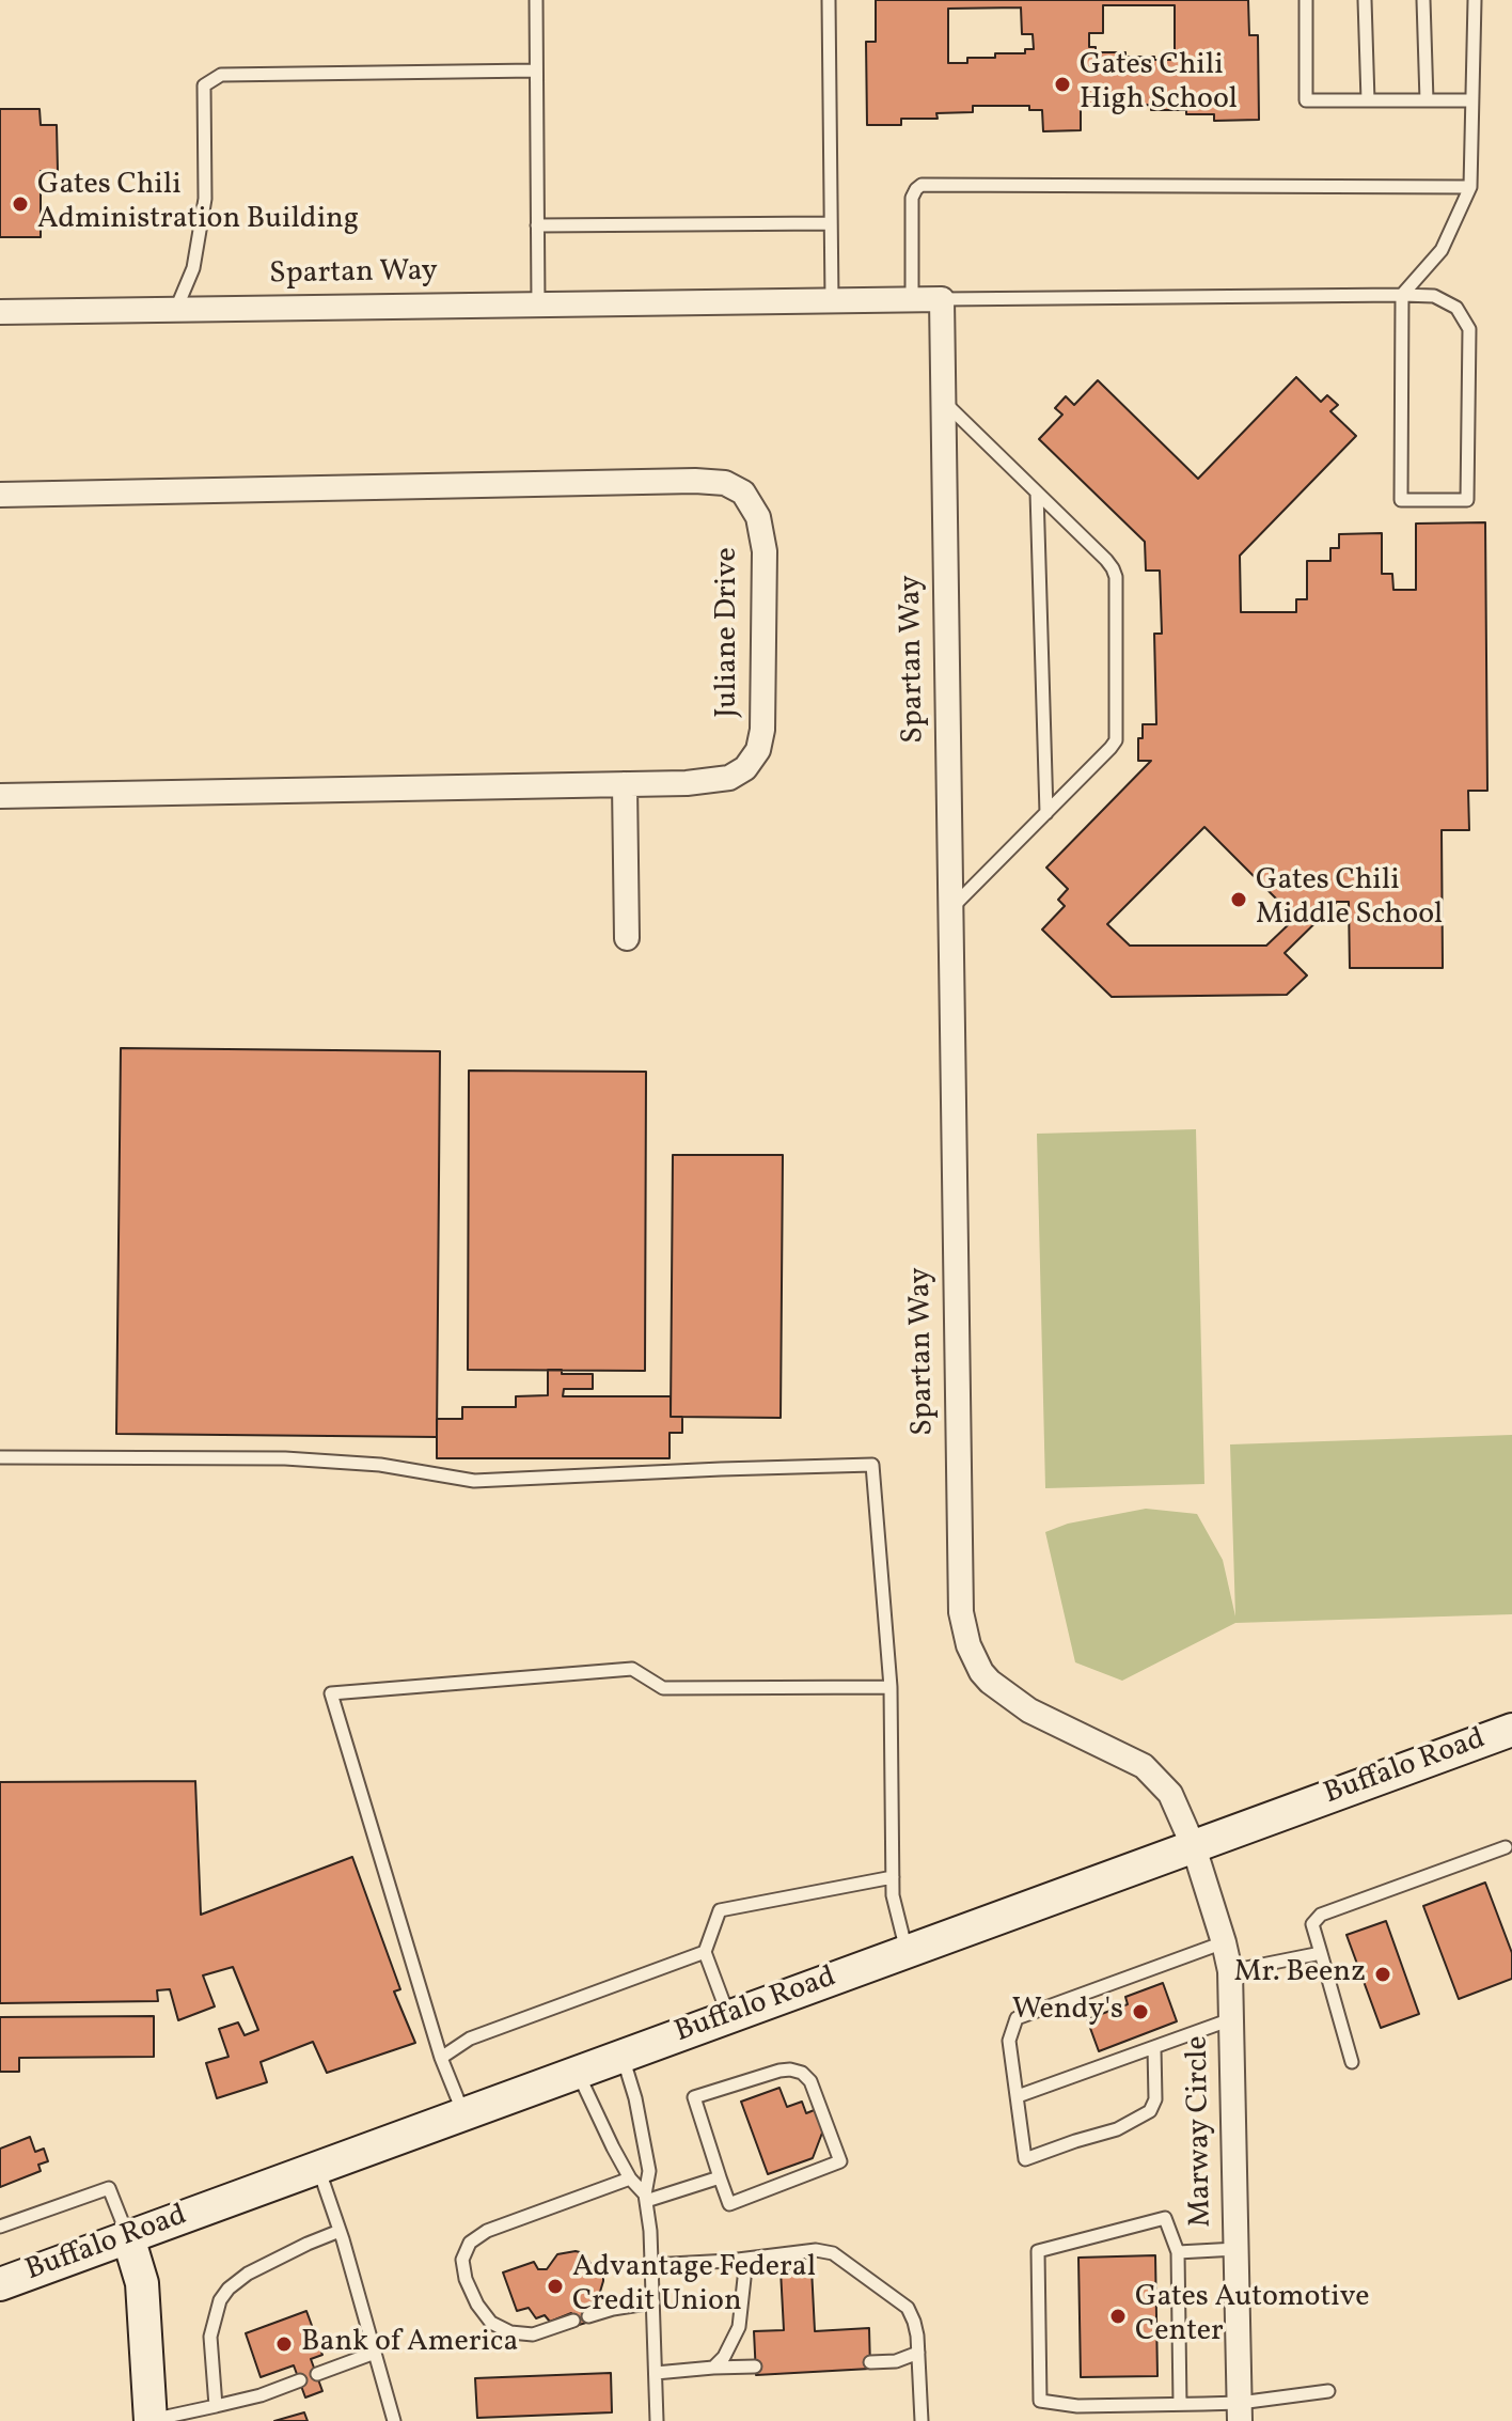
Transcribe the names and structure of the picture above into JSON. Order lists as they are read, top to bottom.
{
  "streets": {
    "main road": ["Buffalo Road"],
    "street": ["Spartan Way", "Juliane Drive", "Marway Circle"]
  },
  "crossings": [
    ["Spartan Way", "Buffalo Road"],
    ["Spartan Way", "Marway Circle"],
    ["Buffalo Road", "Marway Circle"]
  ],
  "places": [
    "Gates Chili High School",
    "Gates Chili Administration Building",
    "Gates Chili Middle School",
    "Mr. Beenz",
    "Wendy's",
    "Advantage Federal Credit Union",
    "Gates Automotive Center",
    "Bank of America"
  ]
}
